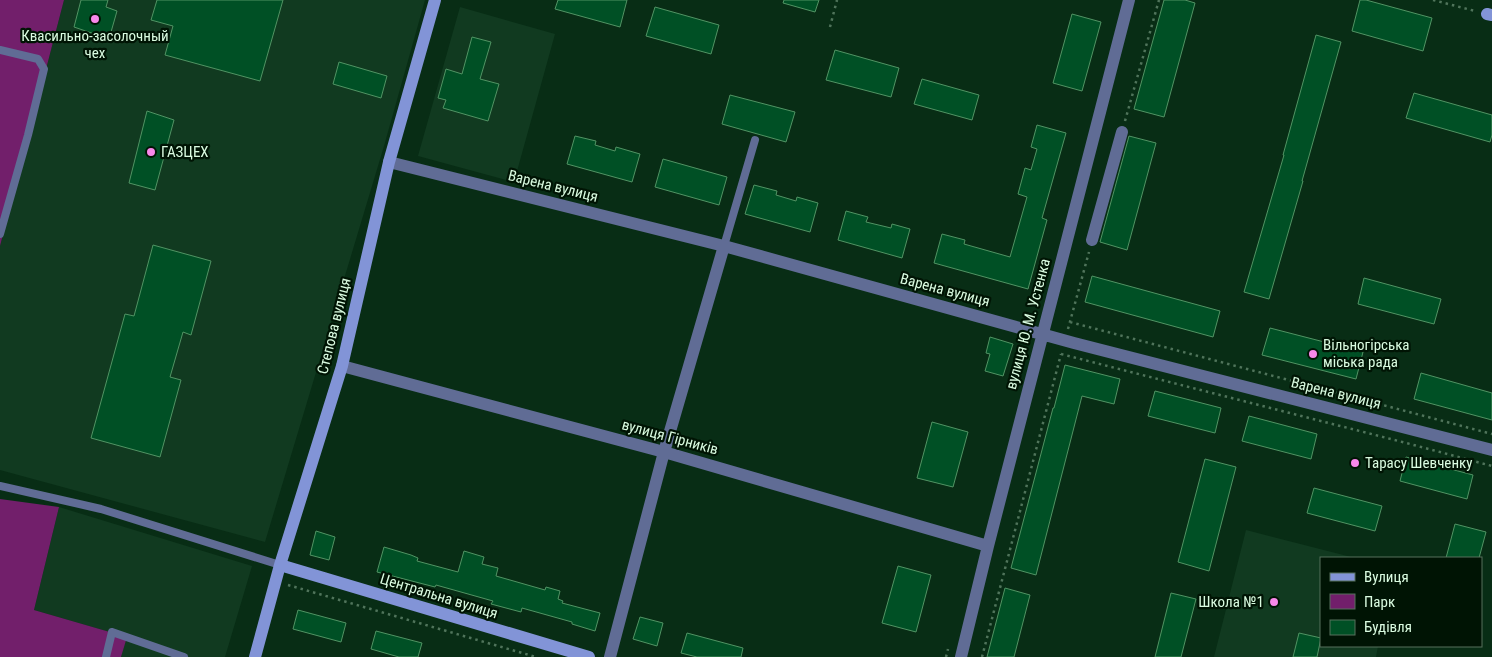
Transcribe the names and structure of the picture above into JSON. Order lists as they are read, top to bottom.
{
  "streets": {
    "main road": ["Степова вулиця", "Центральна вулиця"],
    "street": ["Варена вулиця", "вулиця Ю. М. Устенка", "вулиця Гірників"]
  },
  "crossings": [
    ["Варена вулиця", "вулиця Ю. М. Устенка"],
    ["Варена вулиця", "Степова вулиця"],
    ["вулиця Ю. М. Устенка", "вулиця Гірників"],
    ["Степова вулиця", "вулиця Гірників"],
    ["Степова вулиця", "Центральна вулиця"]
  ],
  "places": [
    "Квасильно-засолочный чех",
    "ГАЗЦЕХ",
    "Вільногірська міська рада",
    "Тарасу Шевченку",
    "Школа №1"
  ],
  "legend": ["Вулиця", "Парк", "Будівля"]
}
